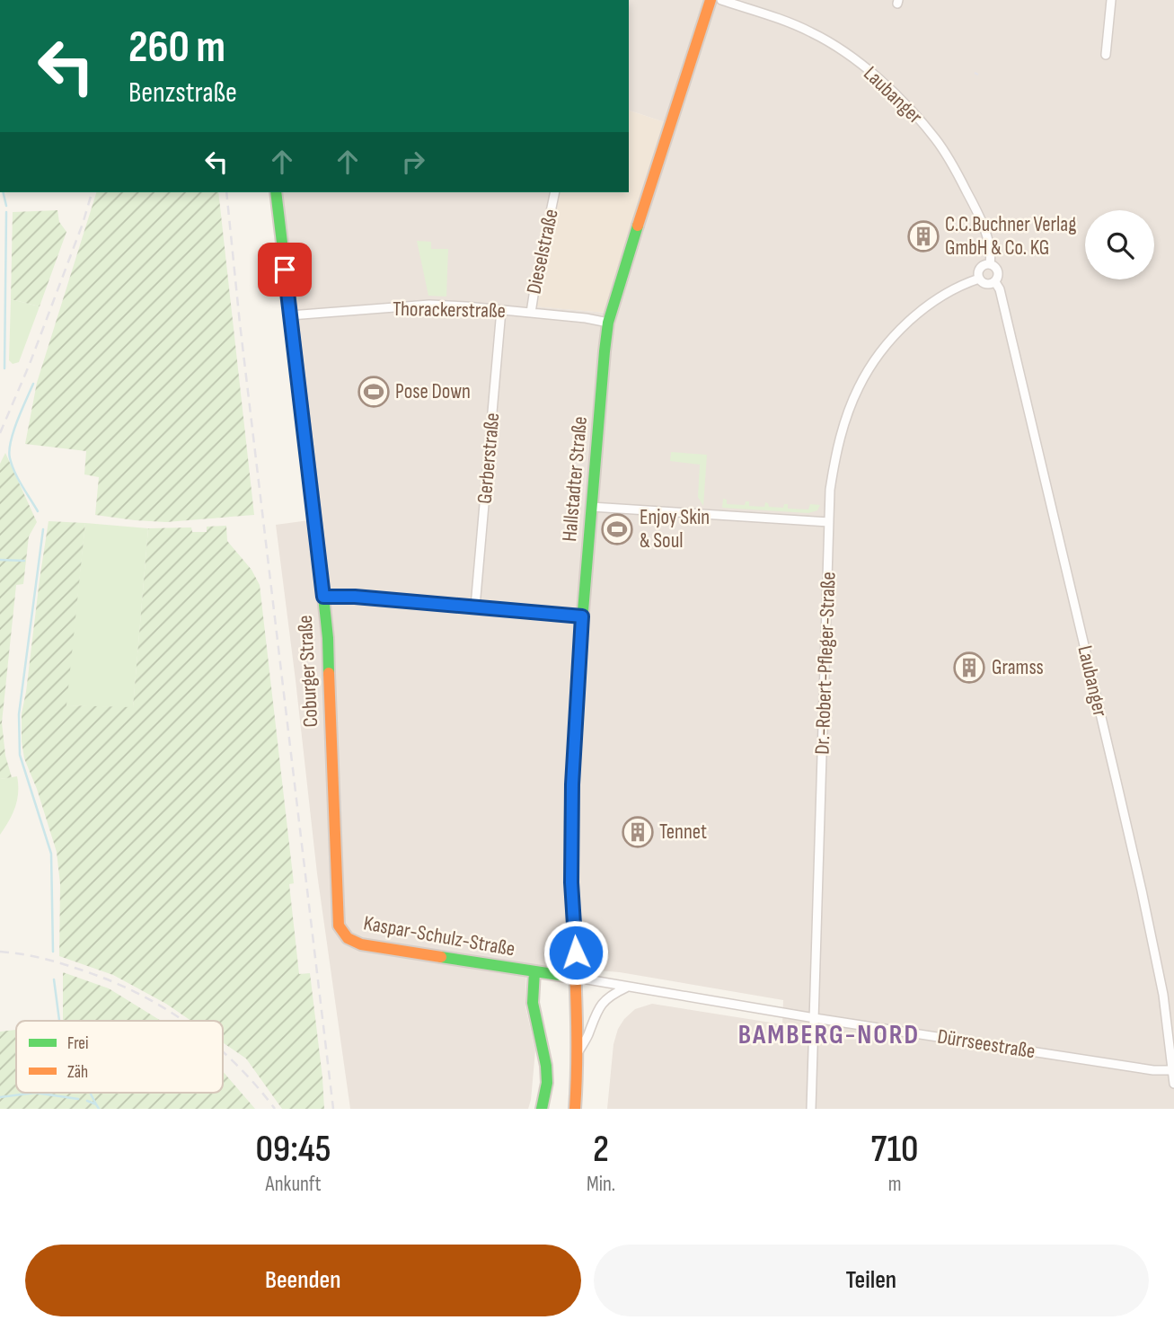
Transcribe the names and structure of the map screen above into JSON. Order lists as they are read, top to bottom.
{
  "streets": {
    "main road": ["Hallstadter Straße", "Coburger Straße", "Kaspar-Schulz-Straße"],
    "street": [
      "Laubanger",
      "Dieselstraße",
      "Thorackerstraße",
      "Gerberstraße",
      "Dr.-Robert-Pfleger-Straße",
      "Dürrseestraße"
    ]
  },
  "crossings": [
    ["Laubanger", "Dr.-Robert-Pfleger-Straße"],
    ["Laubanger", "Dürrseestraße"],
    ["Dieselstraße", "Thorackerstraße"],
    ["Thorackerstraße", "Gerberstraße"],
    ["Thorackerstraße", "Hallstadter Straße"],
    ["Thorackerstraße", "Coburger Straße"],
    ["Hallstadter Straße", "Kaspar-Schulz-Straße"],
    ["Hallstadter Straße", "Dürrseestraße"],
    ["Dr.-Robert-Pfleger-Straße", "Dürrseestraße"],
    ["Coburger Straße", "Kaspar-Schulz-Straße"],
    ["Kaspar-Schulz-Straße", "Dürrseestraße"]
  ],
  "districts": ["BAMBERG-NORD"],
  "places": {
    "building": ["C.C.Buchner Verlag GmbH & Co. KG", "Gramss", "Tennet"],
    "sports": ["Pose Down", "Enjoy Skin & Soul"]
  },
  "legend": ["Frei", "Zäh"],
  "page": {
    "turn": ["260 m", "Benzstraße"],
    "eta": [
      "09:45",
      "Ankunft",
      "2",
      "Min.",
      "710",
      "m"
    ],
    "buttons": ["Beenden", "Teilen"]
  }
}
